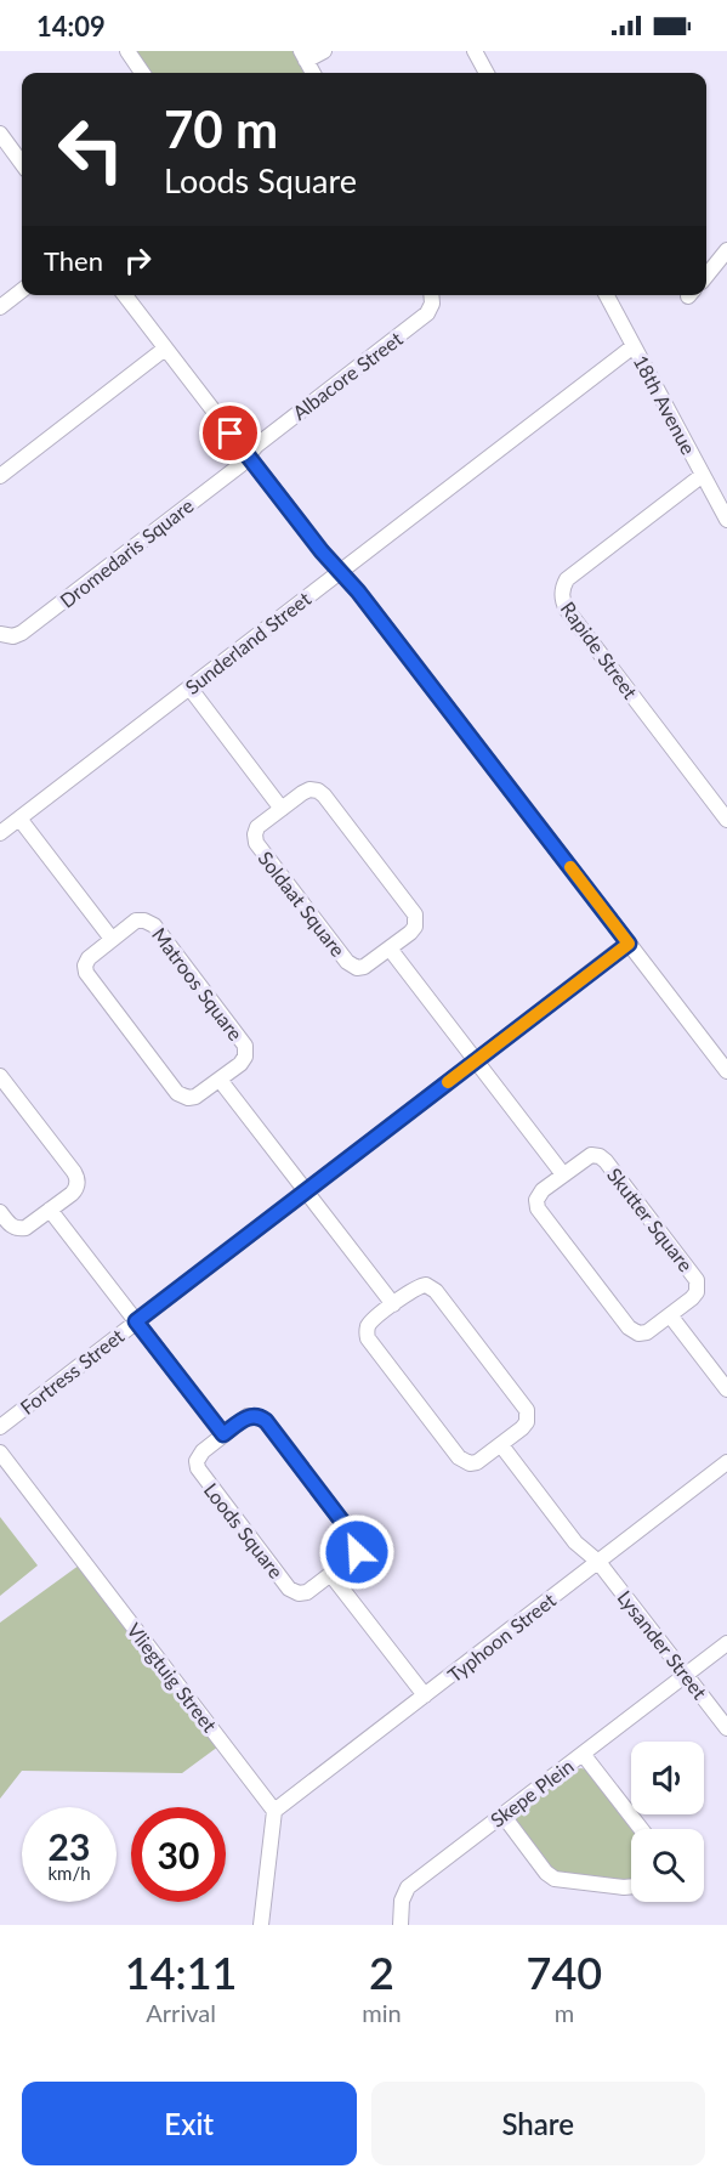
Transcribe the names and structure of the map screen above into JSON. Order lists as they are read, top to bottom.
{
  "streets": {
    "street": [
      "Albacore Street",
      "18th Avenue",
      "Dromedaris Square",
      "Sunderland Street",
      "Rapide Street",
      "Soldaat Square",
      "Matroos Square",
      "Skutter Square",
      "Fortress Street",
      "Loods Square",
      "Typhoon Street",
      "Lysander Street",
      "Vliegtuig Street",
      "Skepe Plein"
    ]
  },
  "crossings": [
    ["Albacore Street", "Dromedaris Square"],
    ["18th Avenue", "Sunderland Street"],
    ["18th Avenue", "Rapide Street"],
    ["Typhoon Street", "Lysander Street"],
    ["Typhoon Street", "Vliegtuig Street"],
    ["Lysander Street", "Skepe Plein"]
  ],
  "page": {
    "status": "14:09",
    "turn": ["70 m", "Loods Square"],
    "then": "Then",
    "speed": "23 km/h",
    "limit": "30",
    "eta": [
      "14:11",
      "Arrival",
      "2",
      "min",
      "740",
      "m"
    ],
    "buttons": ["Exit", "Share"]
  }
}
